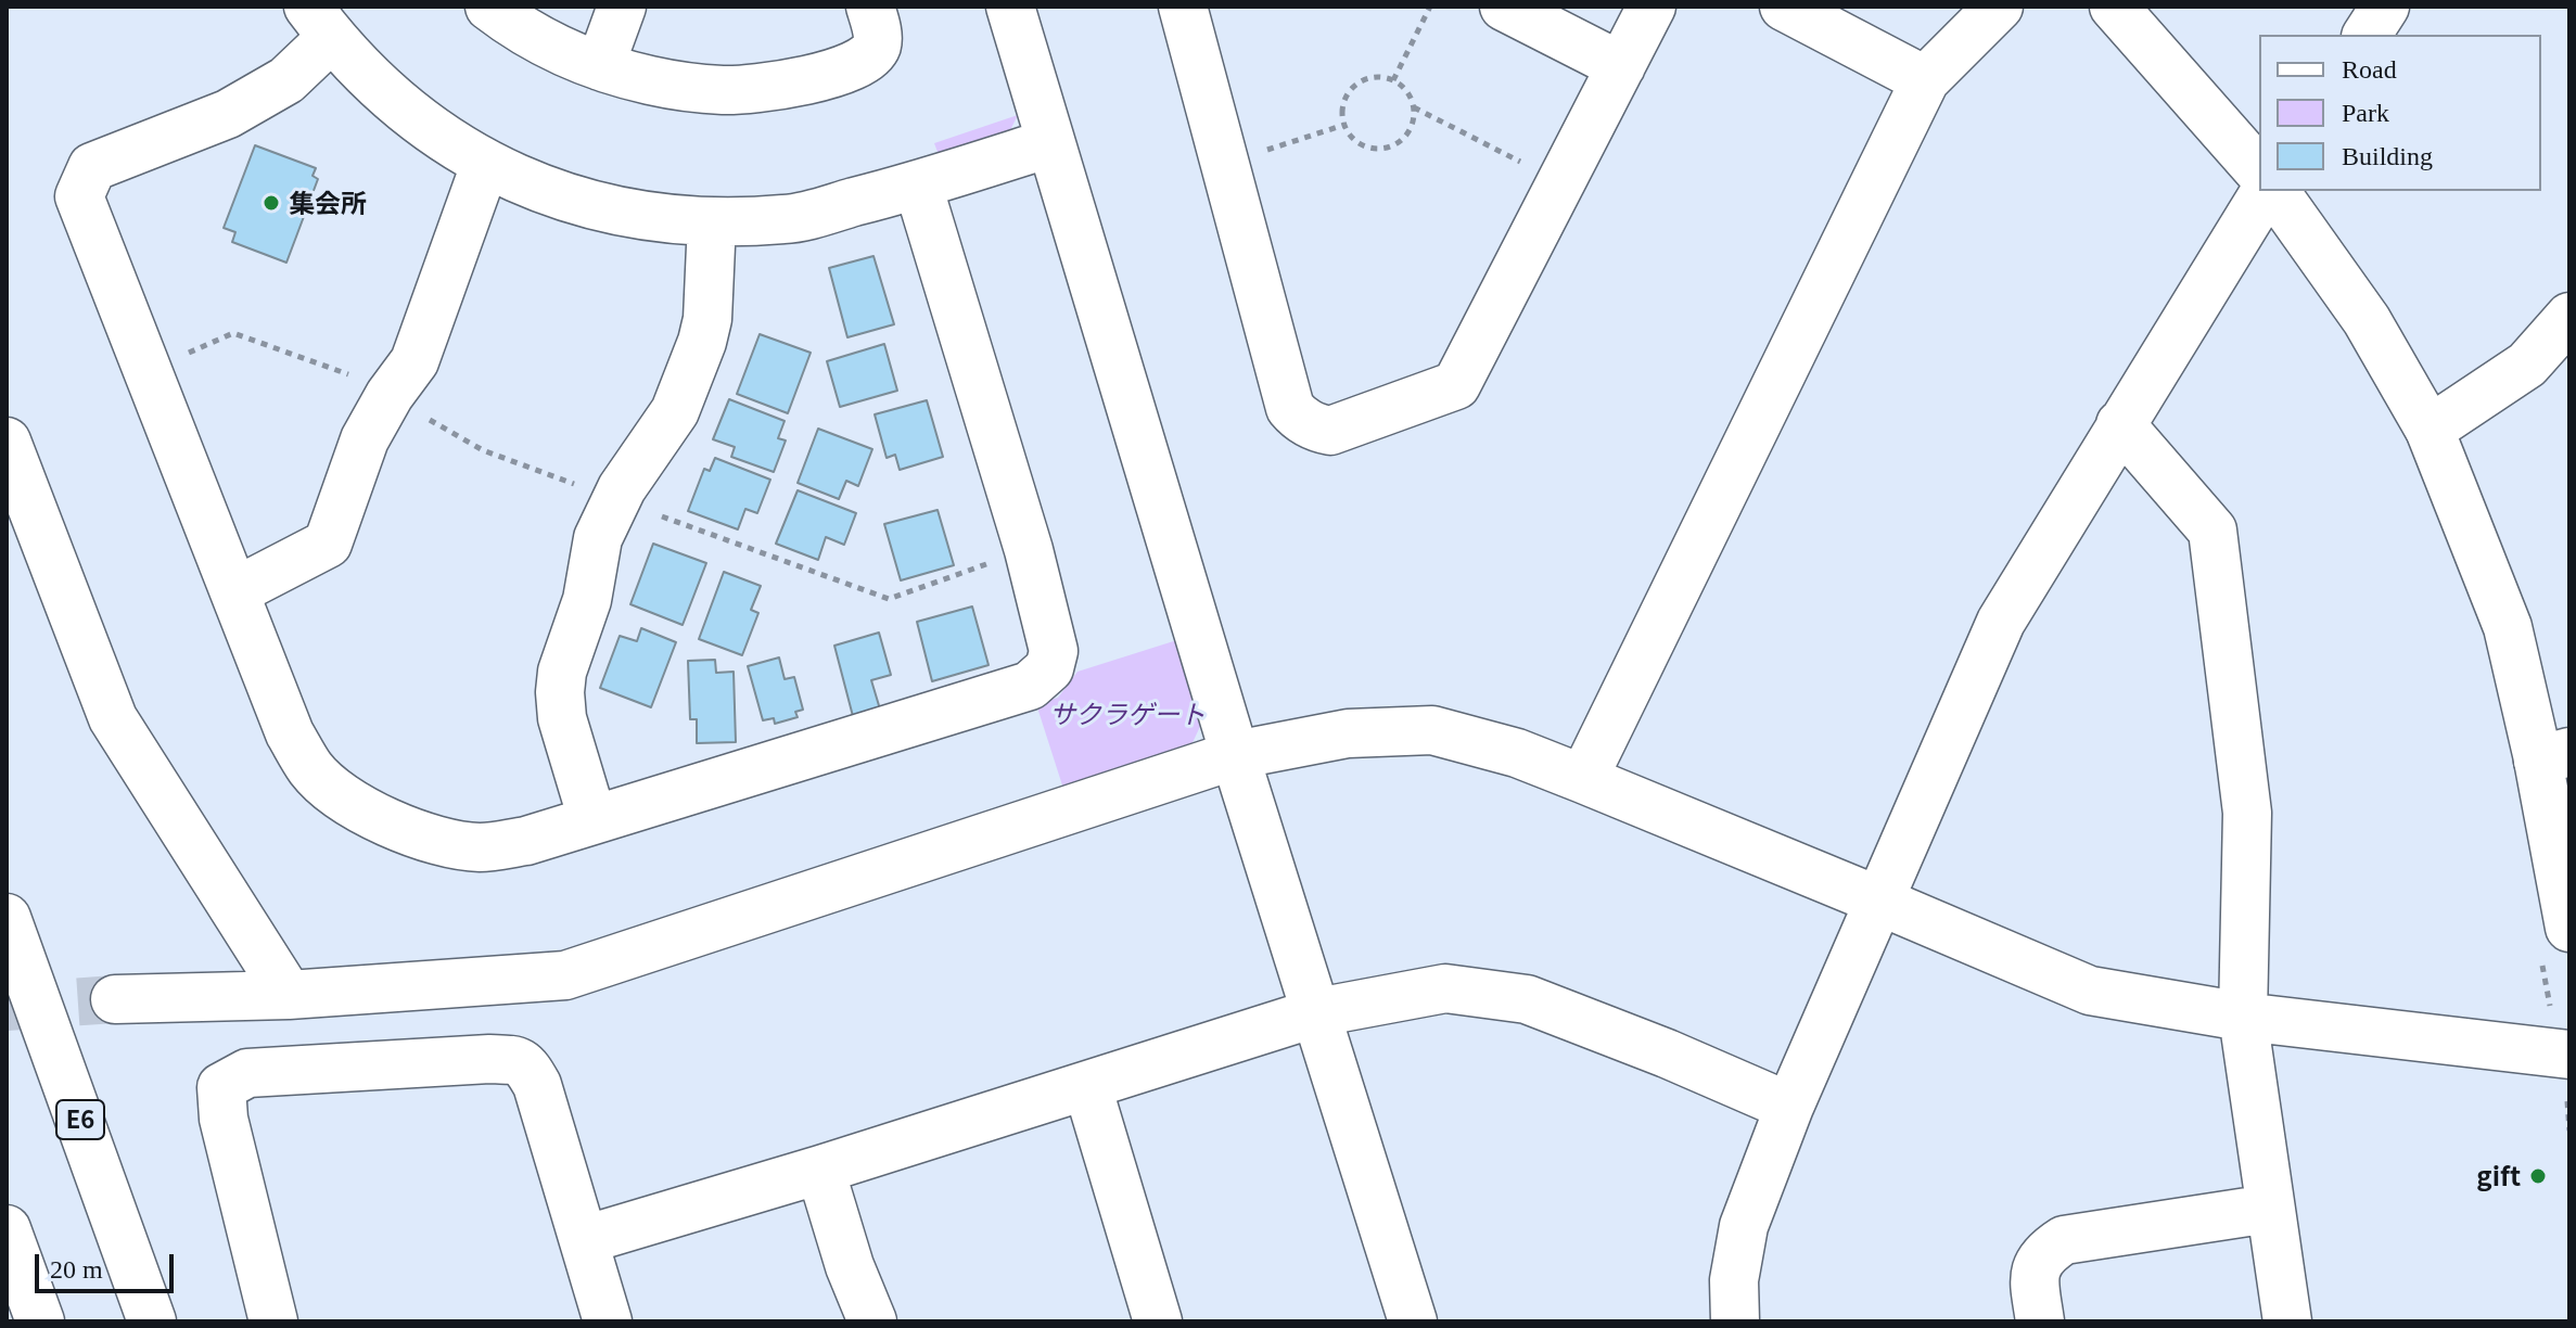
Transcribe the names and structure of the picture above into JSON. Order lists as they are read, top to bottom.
{
  "streets": {
    "main road": ["E6"]
  },
  "parks": ["サクラゲート"],
  "places": ["集会所", "gift"],
  "legend": ["Road", "Park", "Building"],
  "scale_bar": "20 m"
}
